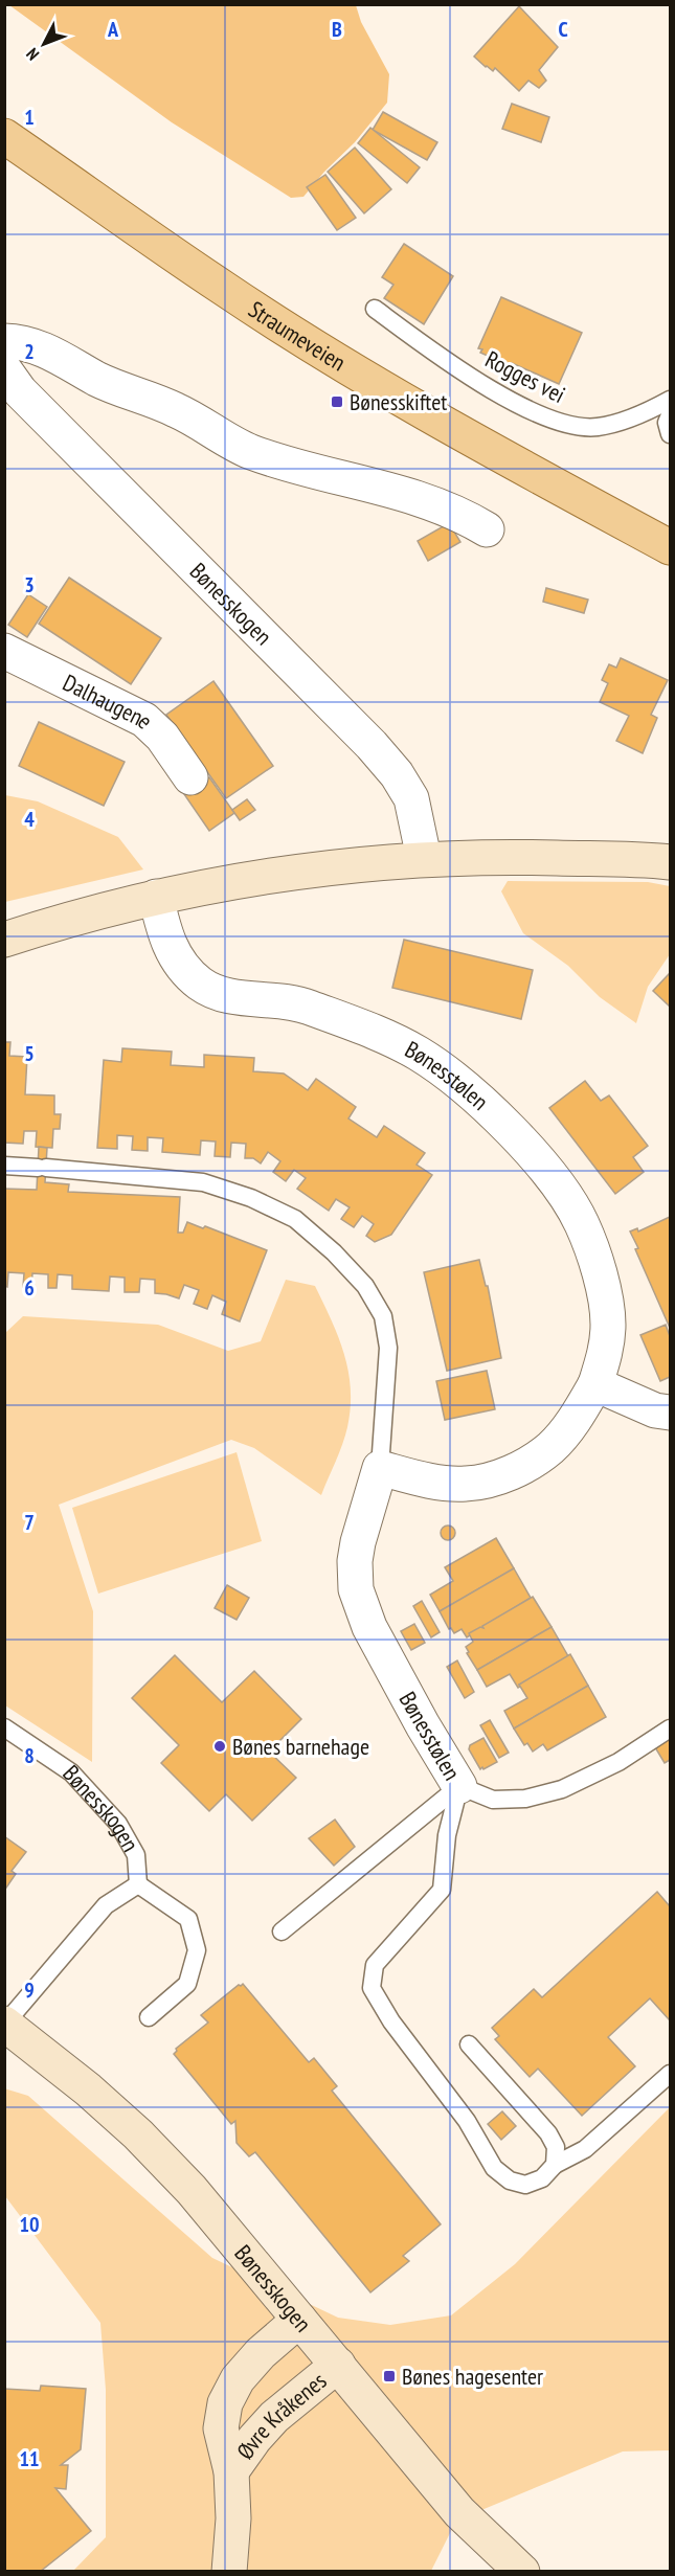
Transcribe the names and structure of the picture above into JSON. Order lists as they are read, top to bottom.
{
  "streets": {
    "main road": ["Straumeveien", "Bønesskogen", "Øvre Kråkenes"],
    "street": ["Dalhaugene", "Bønesstølen"],
    "lane": ["Rogges vei"]
  },
  "crossings": [
    ["Bønesskogen", "Øvre Kråkenes"]
  ],
  "places": {
    "transit": ["Bønesskiftet", "Bønes hagesenter"],
    "other": ["Bønes barnehage"]
  },
  "north": "bottom left",
  "grid": {
    "columns": ["A", "B", "C"],
    "rows": [
      "1",
      "2",
      "3",
      "4",
      "5",
      "6",
      "7",
      "8",
      "9",
      "10",
      "11"
    ]
  }
}
